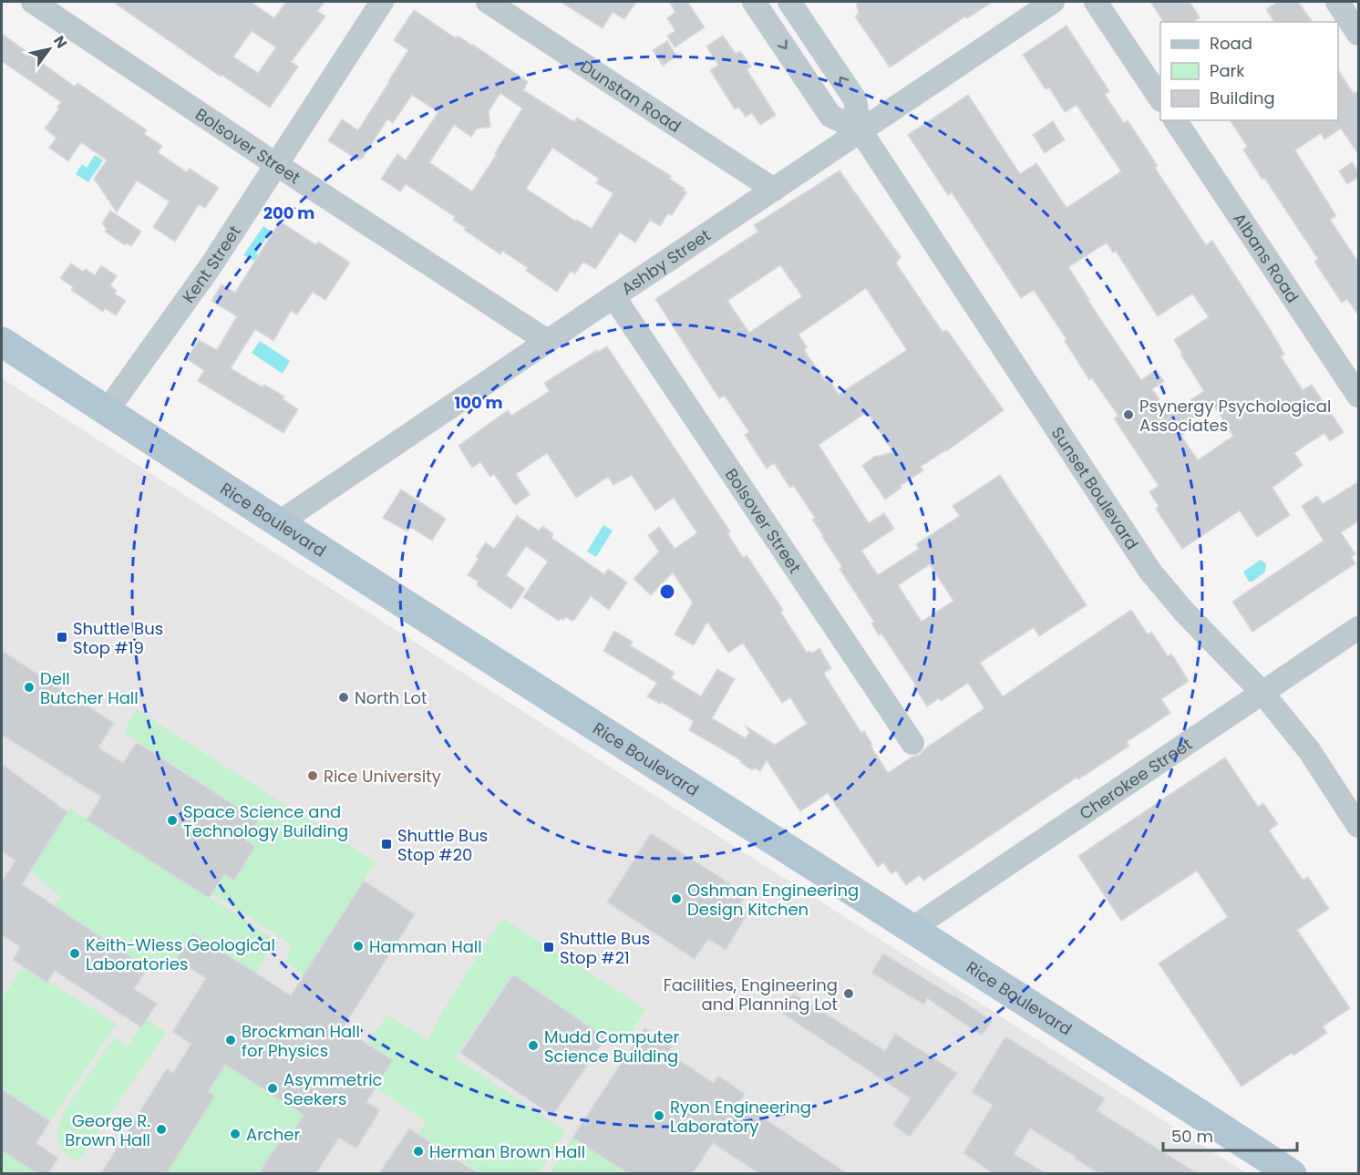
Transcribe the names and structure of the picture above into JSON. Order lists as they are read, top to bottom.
{
  "streets": {
    "main road": ["Rice Boulevard"],
    "street": [
      "Dunstan Road",
      "Bolsover Street",
      "Albans Road",
      "Ashby Street",
      "Kent Street",
      "Sunset Boulevard",
      "Cherokee Street"
    ]
  },
  "crossings": [
    ["Dunstan Road", "Ashby Street"],
    ["Bolsover Street", "Ashby Street"],
    ["Bolsover Street", "Kent Street"],
    ["Ashby Street", "Sunset Boulevard"],
    ["Ashby Street", "Rice Boulevard"],
    ["Kent Street", "Rice Boulevard"],
    ["Sunset Boulevard", "Cherokee Street"],
    ["Rice Boulevard", "Cherokee Street"]
  ],
  "places": {
    "other": [
      "Psynergy Psychological Associates",
      "Dell Butcher Hall",
      "North Lot",
      "Rice University",
      "Space Science and Technology Building",
      "Oshman Engineering Design Kitchen",
      "Hamman Hall",
      "Keith-Wiess Geological Laboratories",
      "Facilities, Engineering and Planning Lot",
      "Brockman Hall for Physics",
      "Mudd Computer Science Building",
      "Asymmetric Seekers",
      "Ryon Engineering Laboratory",
      "George R. Brown Hall",
      "Archer",
      "Herman Brown Hall"
    ],
    "transit": ["Shuttle Bus Stop #19", "Shuttle Bus Stop #20", "Shuttle Bus Stop #21"]
  },
  "legend": ["Road", "Park", "Building"],
  "scale_bar": "50 m",
  "north": "top right",
  "rings": ["200 m", "100 m"]
}
